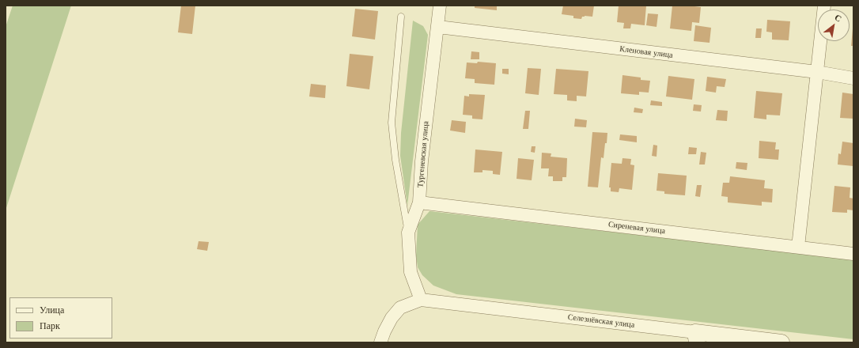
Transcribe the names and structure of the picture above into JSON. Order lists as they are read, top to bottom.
{
  "streets": {
    "street": [
      "Кленовая улица",
      "Тургеневская улица",
      "Сиреневая улица",
      "Селезнёвская улица"
    ]
  },
  "crossings": [
    ["Кленовая улица", "Тургеневская улица"],
    ["Тургеневская улица", "Сиреневая улица"],
    ["Тургеневская улица", "Селезнёвская улица"]
  ],
  "legend": ["Улица", "Парк"],
  "north": "top right"
}
